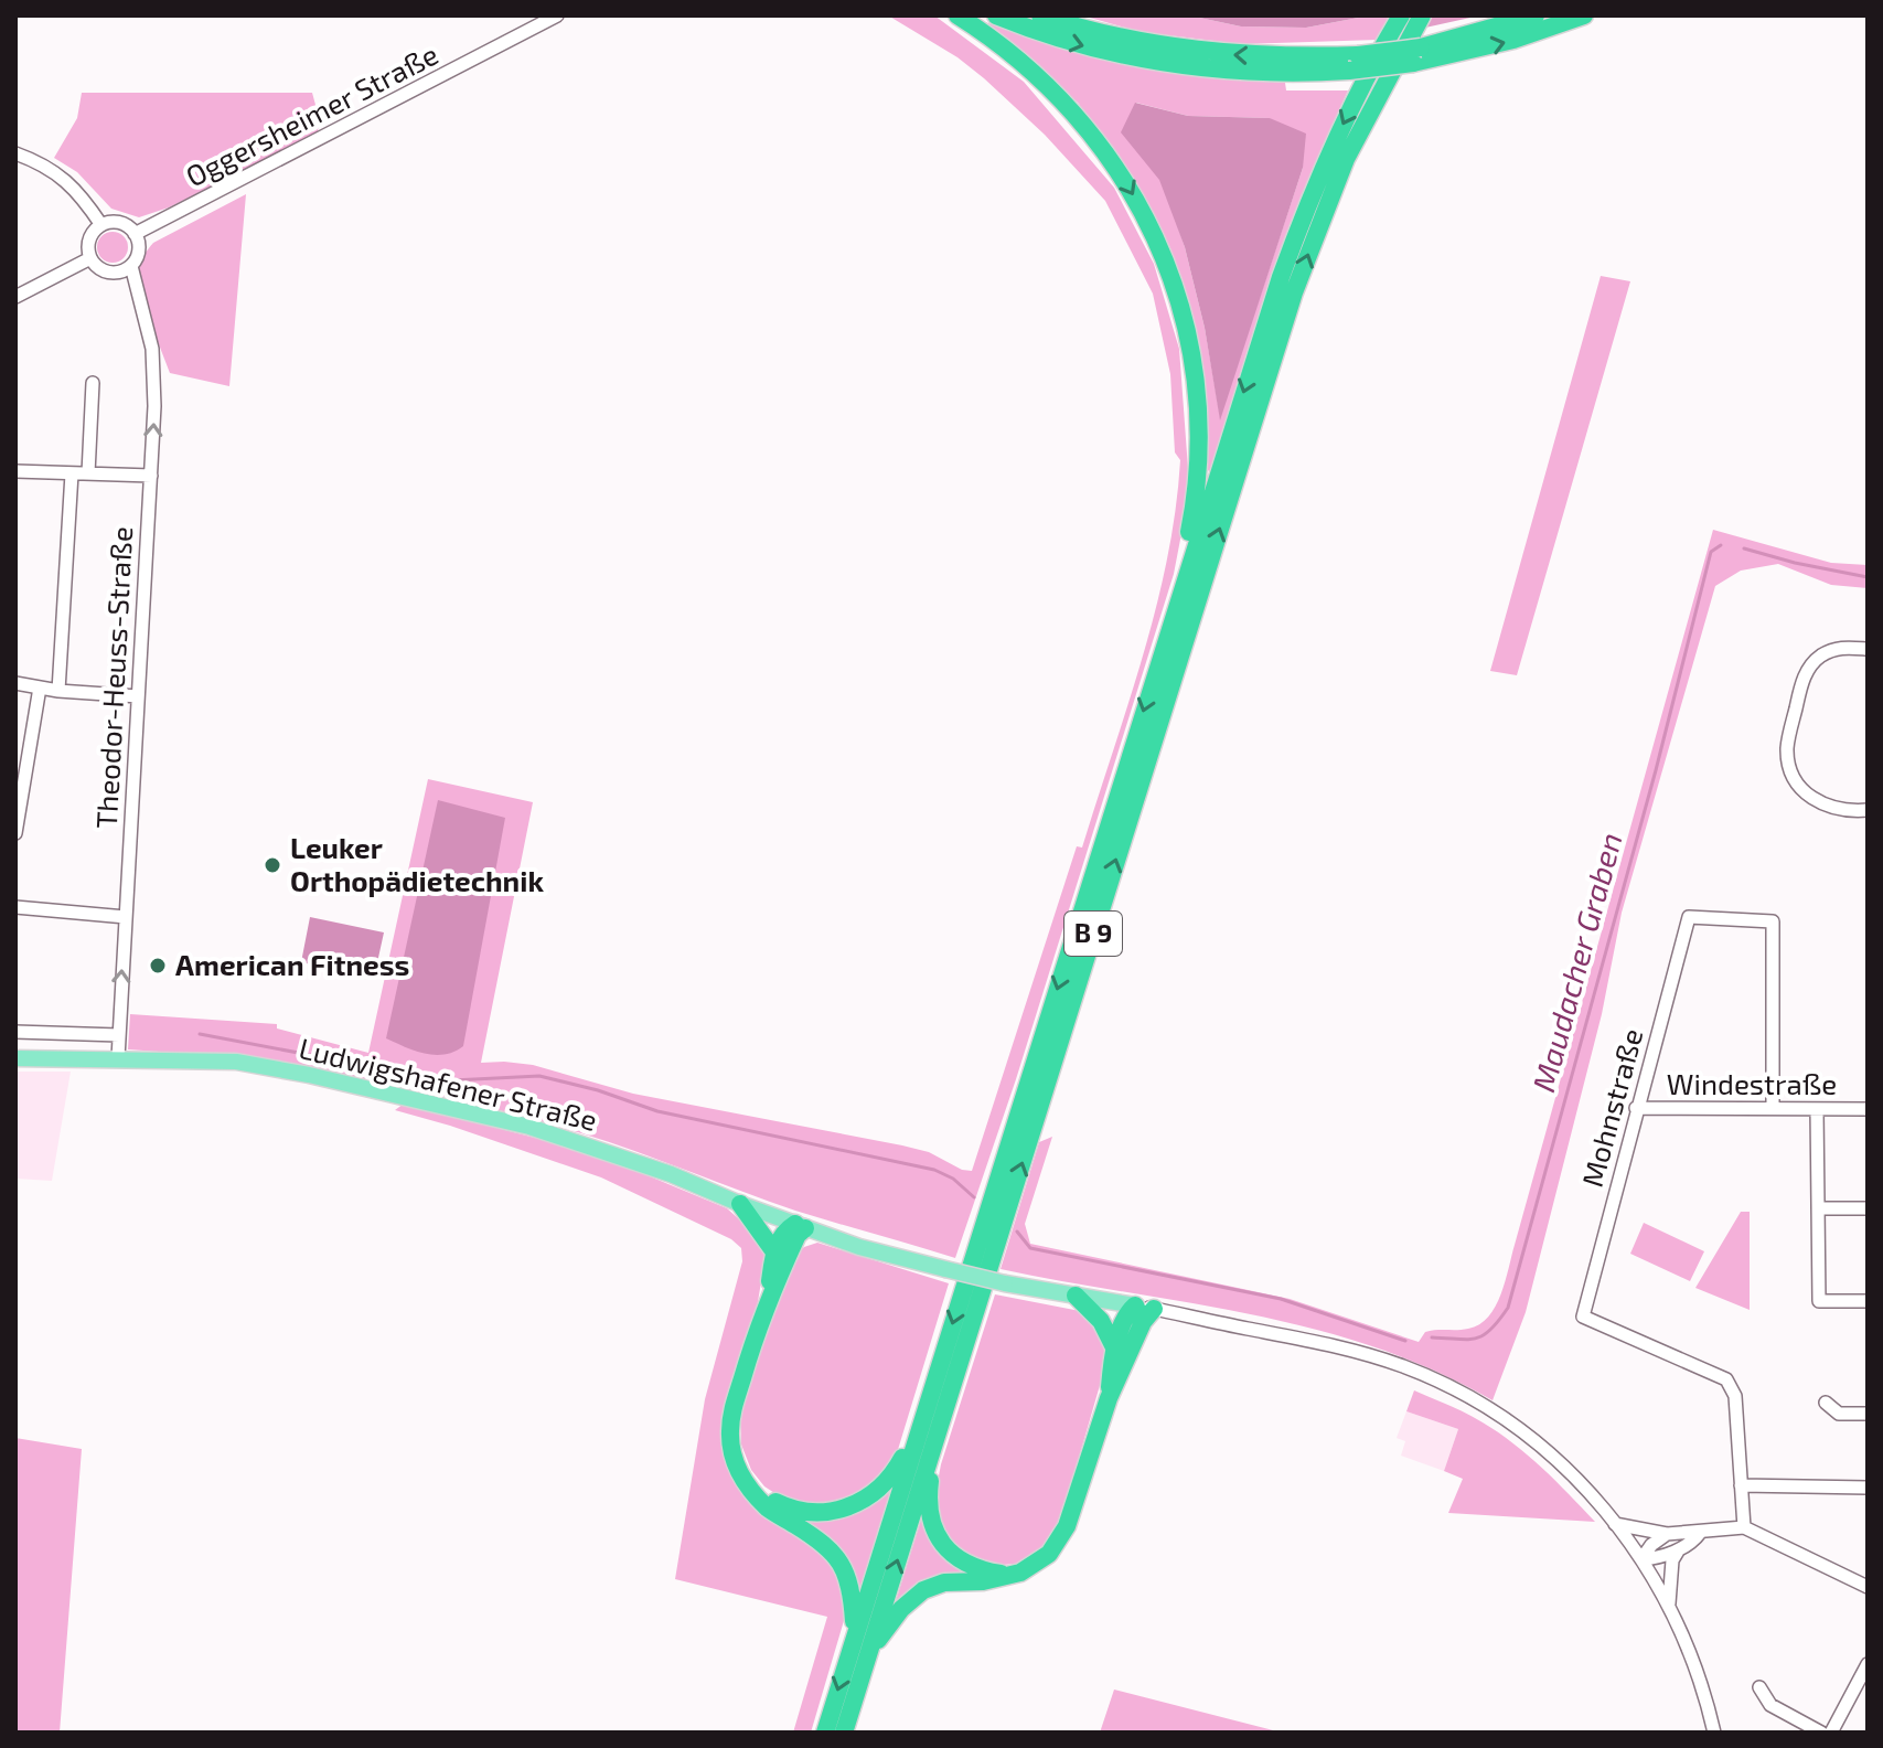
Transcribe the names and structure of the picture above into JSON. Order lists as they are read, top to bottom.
{
  "streets": {
    "highway": ["B 9"],
    "main road": ["Ludwigshafener Straße"],
    "street": [
      "Oggersheimer Straße",
      "Theodor-Heuss-Straße",
      "Windestraße",
      "Mohnstraße"
    ]
  },
  "crossings": [
    ["Oggersheimer Straße", "Theodor-Heuss-Straße"],
    ["Theodor-Heuss-Straße", "Ludwigshafener Straße"],
    ["Windestraße", "Mohnstraße"]
  ],
  "water": ["Maudacher Graben"],
  "places": ["Leuker Orthopädietechnik", "American Fitness"]
}
